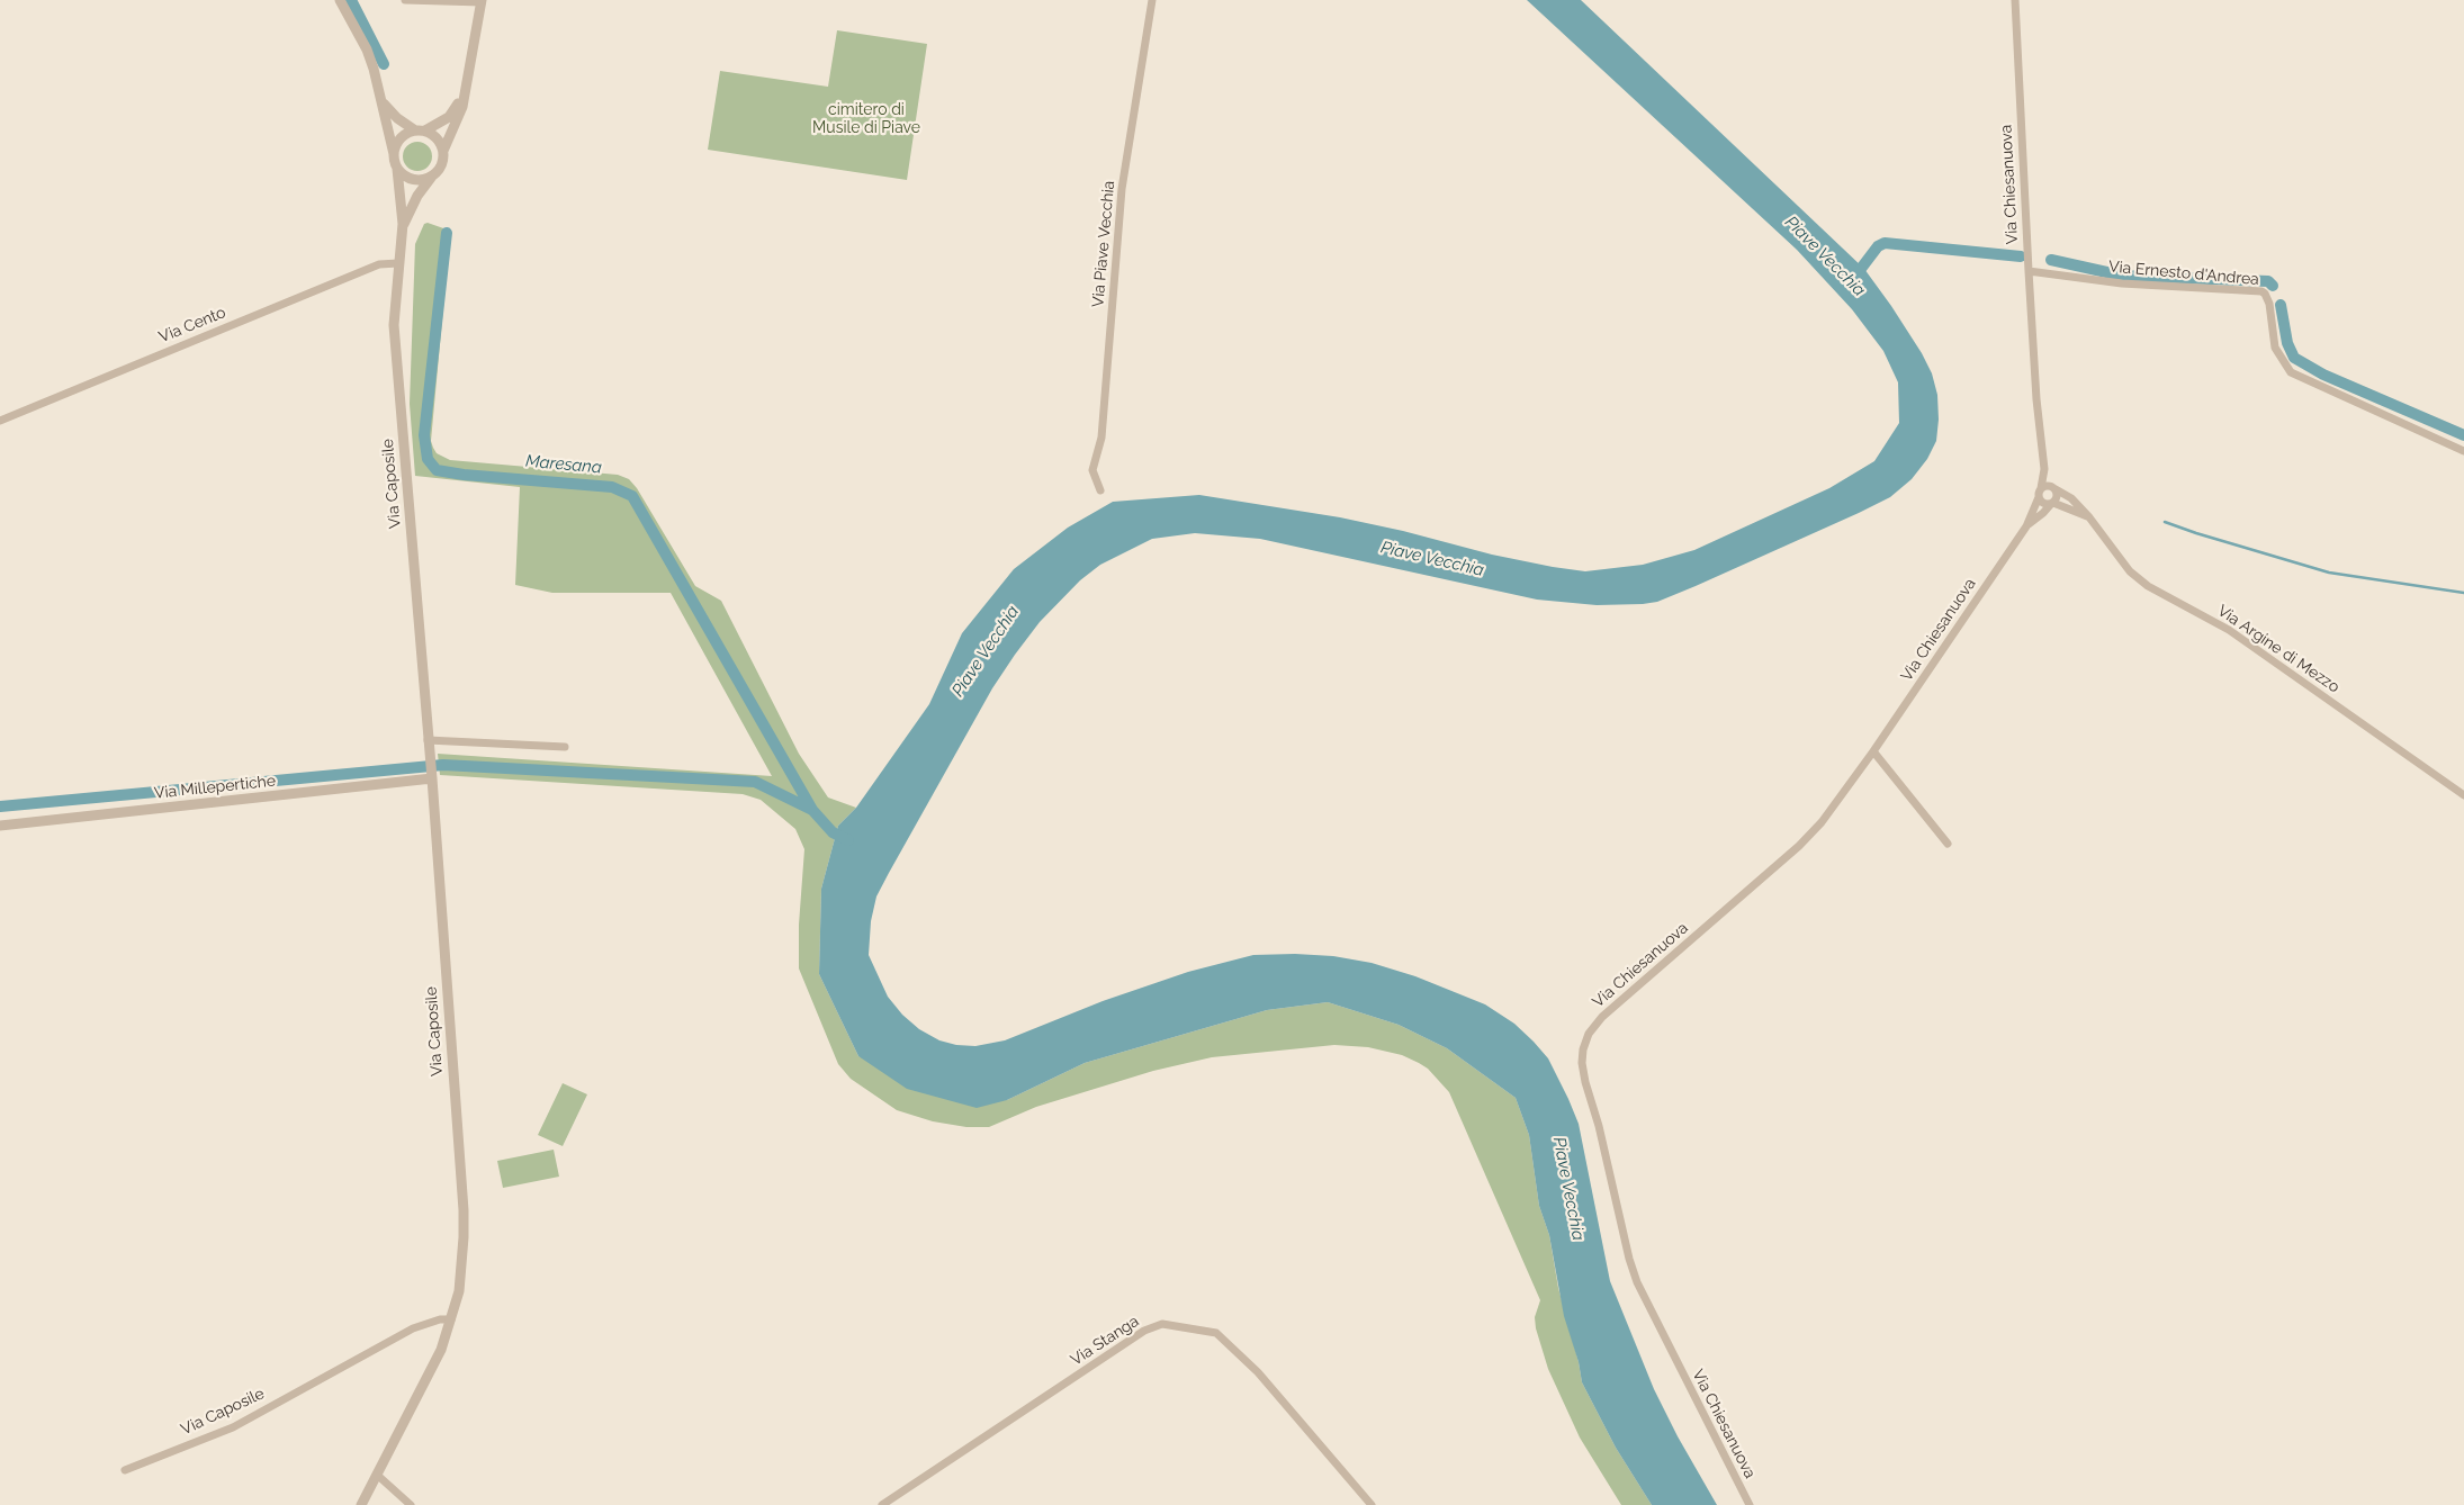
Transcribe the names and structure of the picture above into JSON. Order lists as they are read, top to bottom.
{
  "streets": {
    "street": [
      "Via Chiesanuova",
      "Via Piave Vecchia",
      "Via Ernesto d'Andrea",
      "Via Cento",
      "Via Caposile",
      "Via Argine di Mezzo",
      "Via Millepertiche",
      "Via Stanga"
    ]
  },
  "crossings": [
    ["Via Chiesanuova", "Via Ernesto d'Andrea"],
    ["Via Chiesanuova", "Via Argine di Mezzo"],
    ["Via Cento", "Via Caposile"],
    ["Via Caposile", "Via Millepertiche"]
  ],
  "water": ["Piave Vecchia", "Maresana"],
  "parks": ["cimitero di Musile di Piave"]
}
